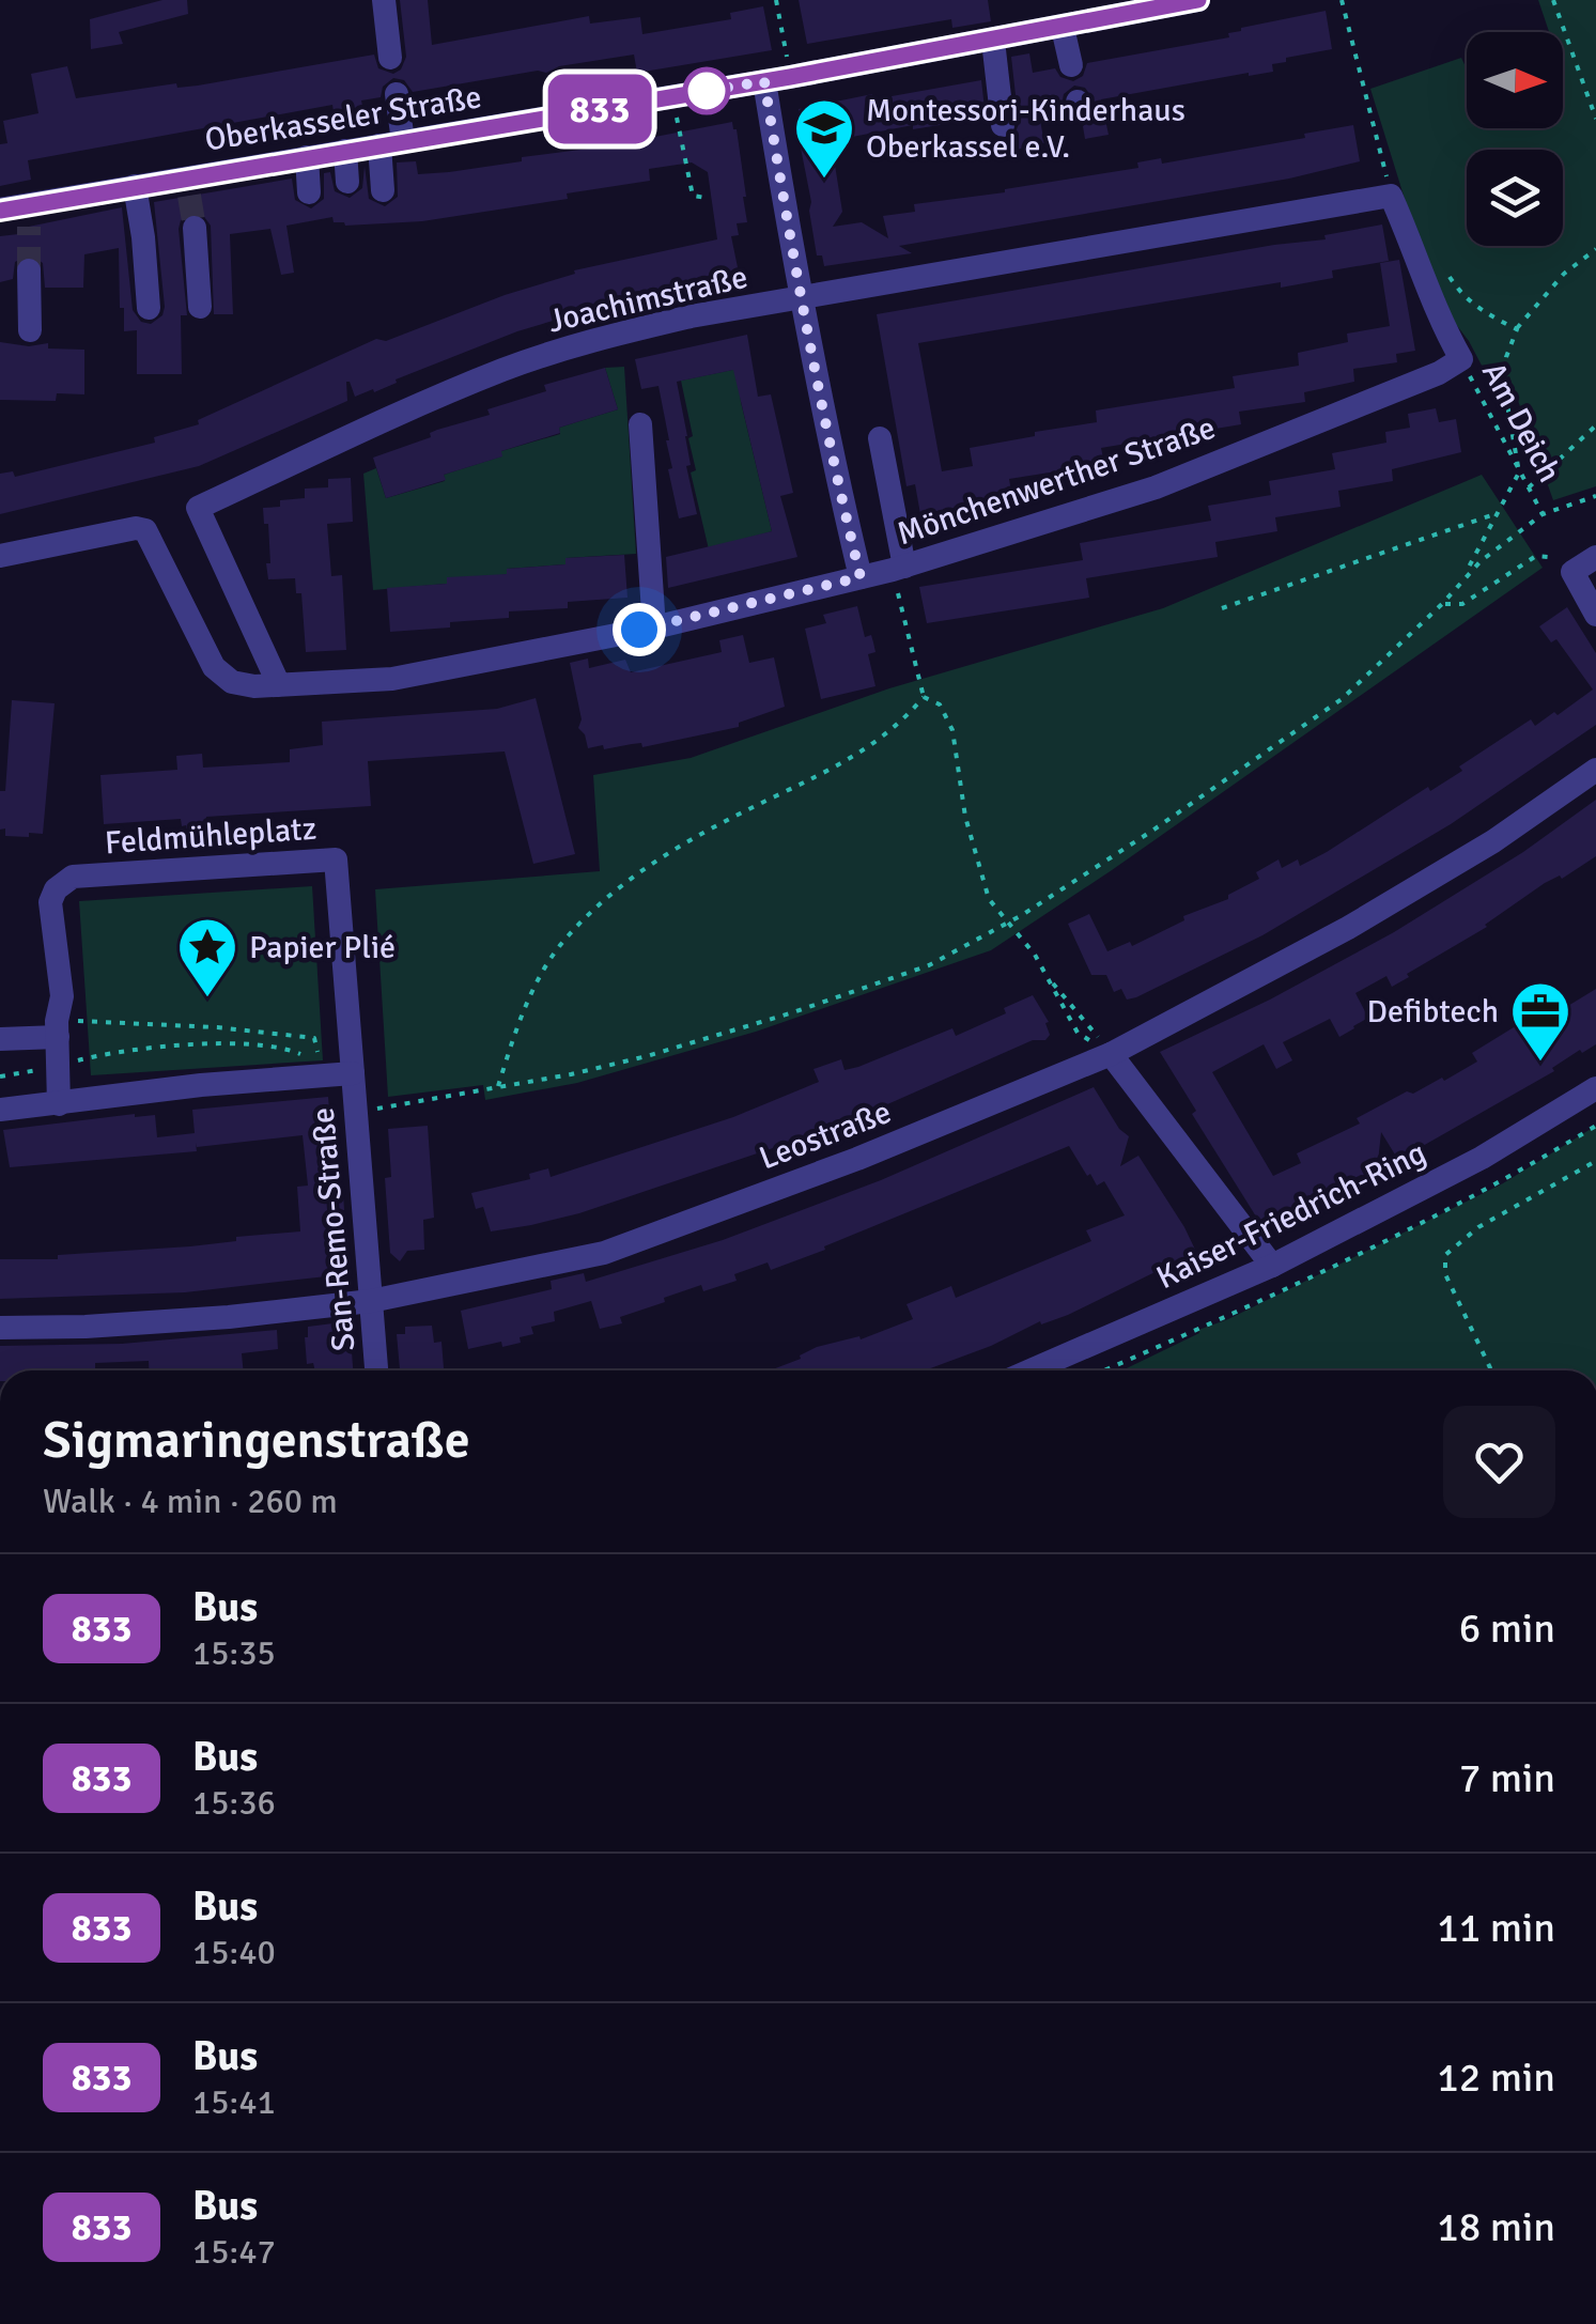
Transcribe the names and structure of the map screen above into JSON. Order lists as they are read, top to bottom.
{
  "streets": {
    "street": [
      "Oberkasseler Straße",
      "Joachimstraße",
      "Mönchenwerther Straße",
      "Feldmühleplatz",
      "Leostraße",
      "Kaiser-Friedrich-Ring",
      "San-Remo-Straße"
    ],
    "path": ["Am Deich"]
  },
  "crossings": [
    ["Joachimstraße", "Mönchenwerther Straße"],
    ["Am Deich", "Mönchenwerther Straße"],
    ["Feldmühleplatz", "San-Remo-Straße"],
    ["Leostraße", "San-Remo-Straße"]
  ],
  "places": {
    "school or university": ["Montessori-Kinderhaus Oberkassel e.V."],
    "place": ["Papier Plié"],
    "office": ["Defibtech"]
  },
  "lines": ["bus line 833"],
  "north": "right",
  "page": {
    "on_map": "833",
    "heading": ["Sigmaringenstraße", "Walk · 4 min · 260 m"],
    "list": [
      {
        "mark": "833",
        "name": "Bus",
        "note": "15:35",
        "value": "6 min"
      },
      {
        "mark": "833",
        "name": "Bus",
        "note": "15:36",
        "value": "7 min"
      },
      {
        "mark": "833",
        "name": "Bus",
        "note": "15:40",
        "value": "11 min"
      },
      {
        "mark": "833",
        "name": "Bus",
        "note": "15:41",
        "value": "12 min"
      },
      {
        "mark": "833",
        "name": "Bus",
        "note": "15:47",
        "value": "18 min"
      }
    ]
  }
}
